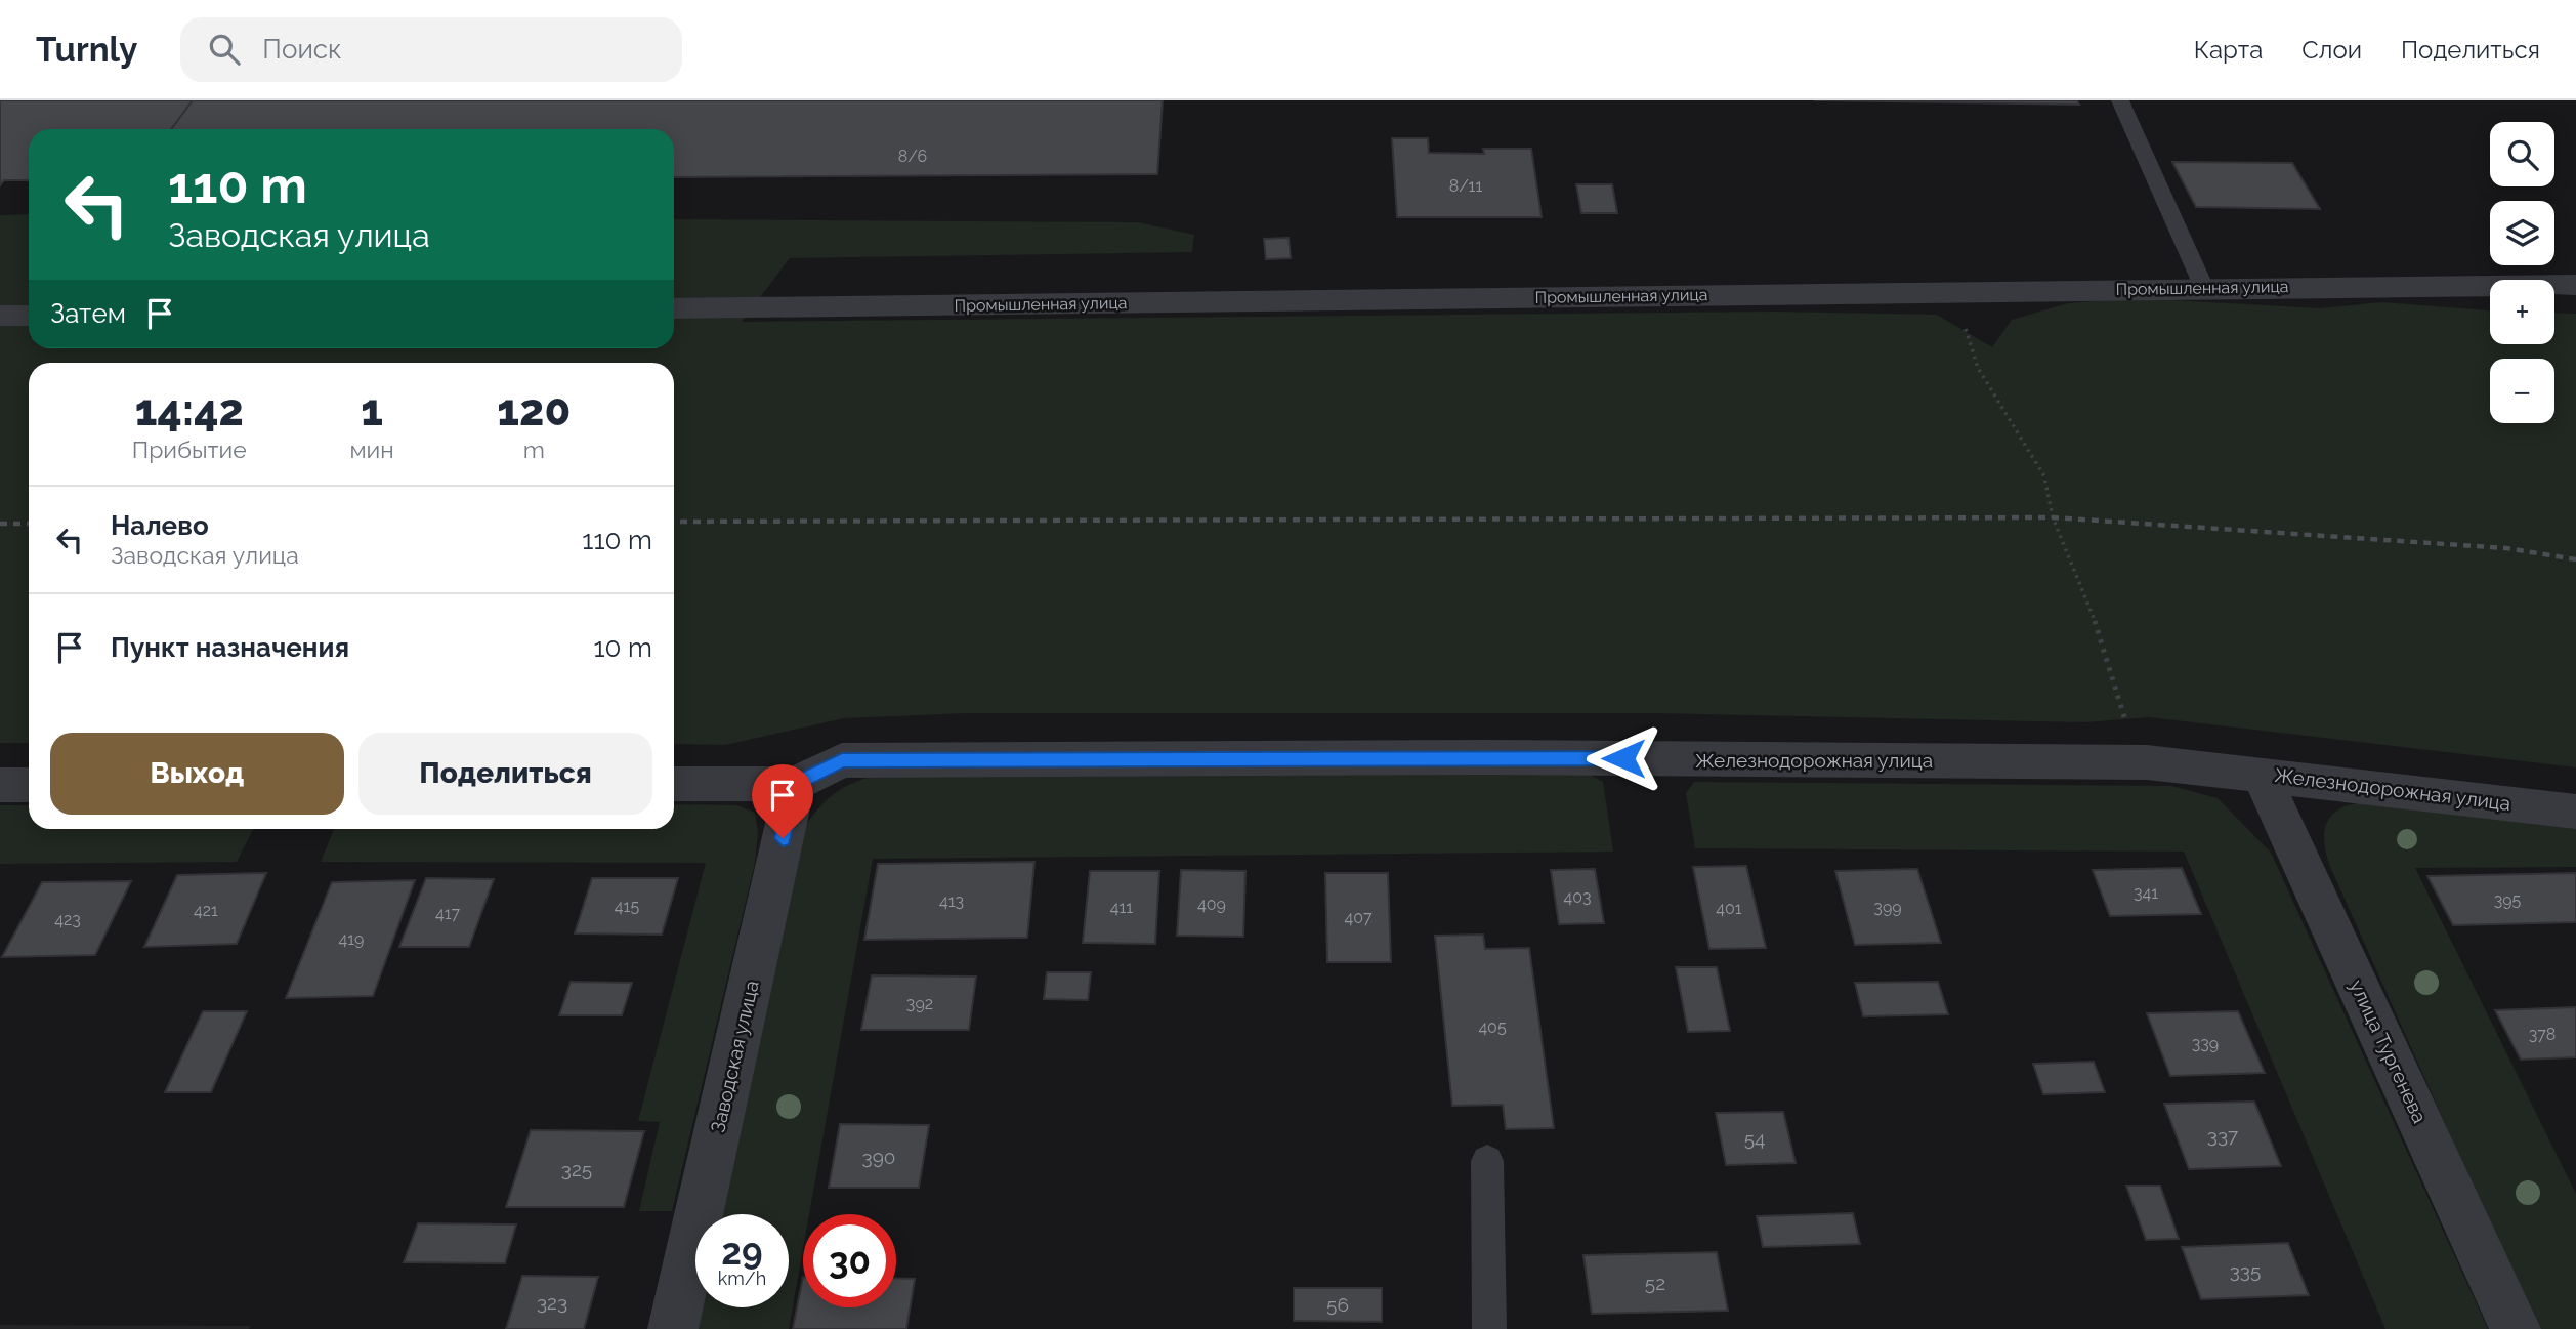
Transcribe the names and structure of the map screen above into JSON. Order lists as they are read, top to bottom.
{
  "streets": {
    "street": [
      "Промышленная улица",
      "Железнодорожная улица",
      "улица Тургенева",
      "Заводская улица"
    ]
  },
  "crossings": [
    ["Железнодорожная улица", "улица Тургенева"],
    ["Железнодорожная улица", "Заводская улица"]
  ],
  "house_numbers": [
    "8/6",
    "8/11",
    "341",
    "403",
    "395",
    "413",
    "409",
    "415",
    "411",
    "399",
    "401",
    "421",
    "417",
    "407",
    "423",
    "419",
    "392",
    "405",
    "378",
    "339",
    "337",
    "54",
    "390",
    "325",
    "335",
    "52",
    "323",
    "56"
  ],
  "page": {
    "header": "Turnly",
    "search": "Поиск",
    "nav": ["Карта", "Слои", "Поделиться"],
    "map_buttons": ["+", "−"],
    "turn": ["110 m", "Заводская улица"],
    "then": "Затем",
    "eta": [
      "14:42",
      "Прибытие",
      "1",
      "мин",
      "120",
      "m"
    ],
    "list": [
      {
        "name": "Налево",
        "note": "Заводская улица",
        "value": "110 m"
      },
      {
        "name": "Пункт назначения",
        "value": "10 m"
      }
    ],
    "buttons": ["Выход", "Поделиться"],
    "speed": "29 km/h",
    "limit": "30"
  }
}
